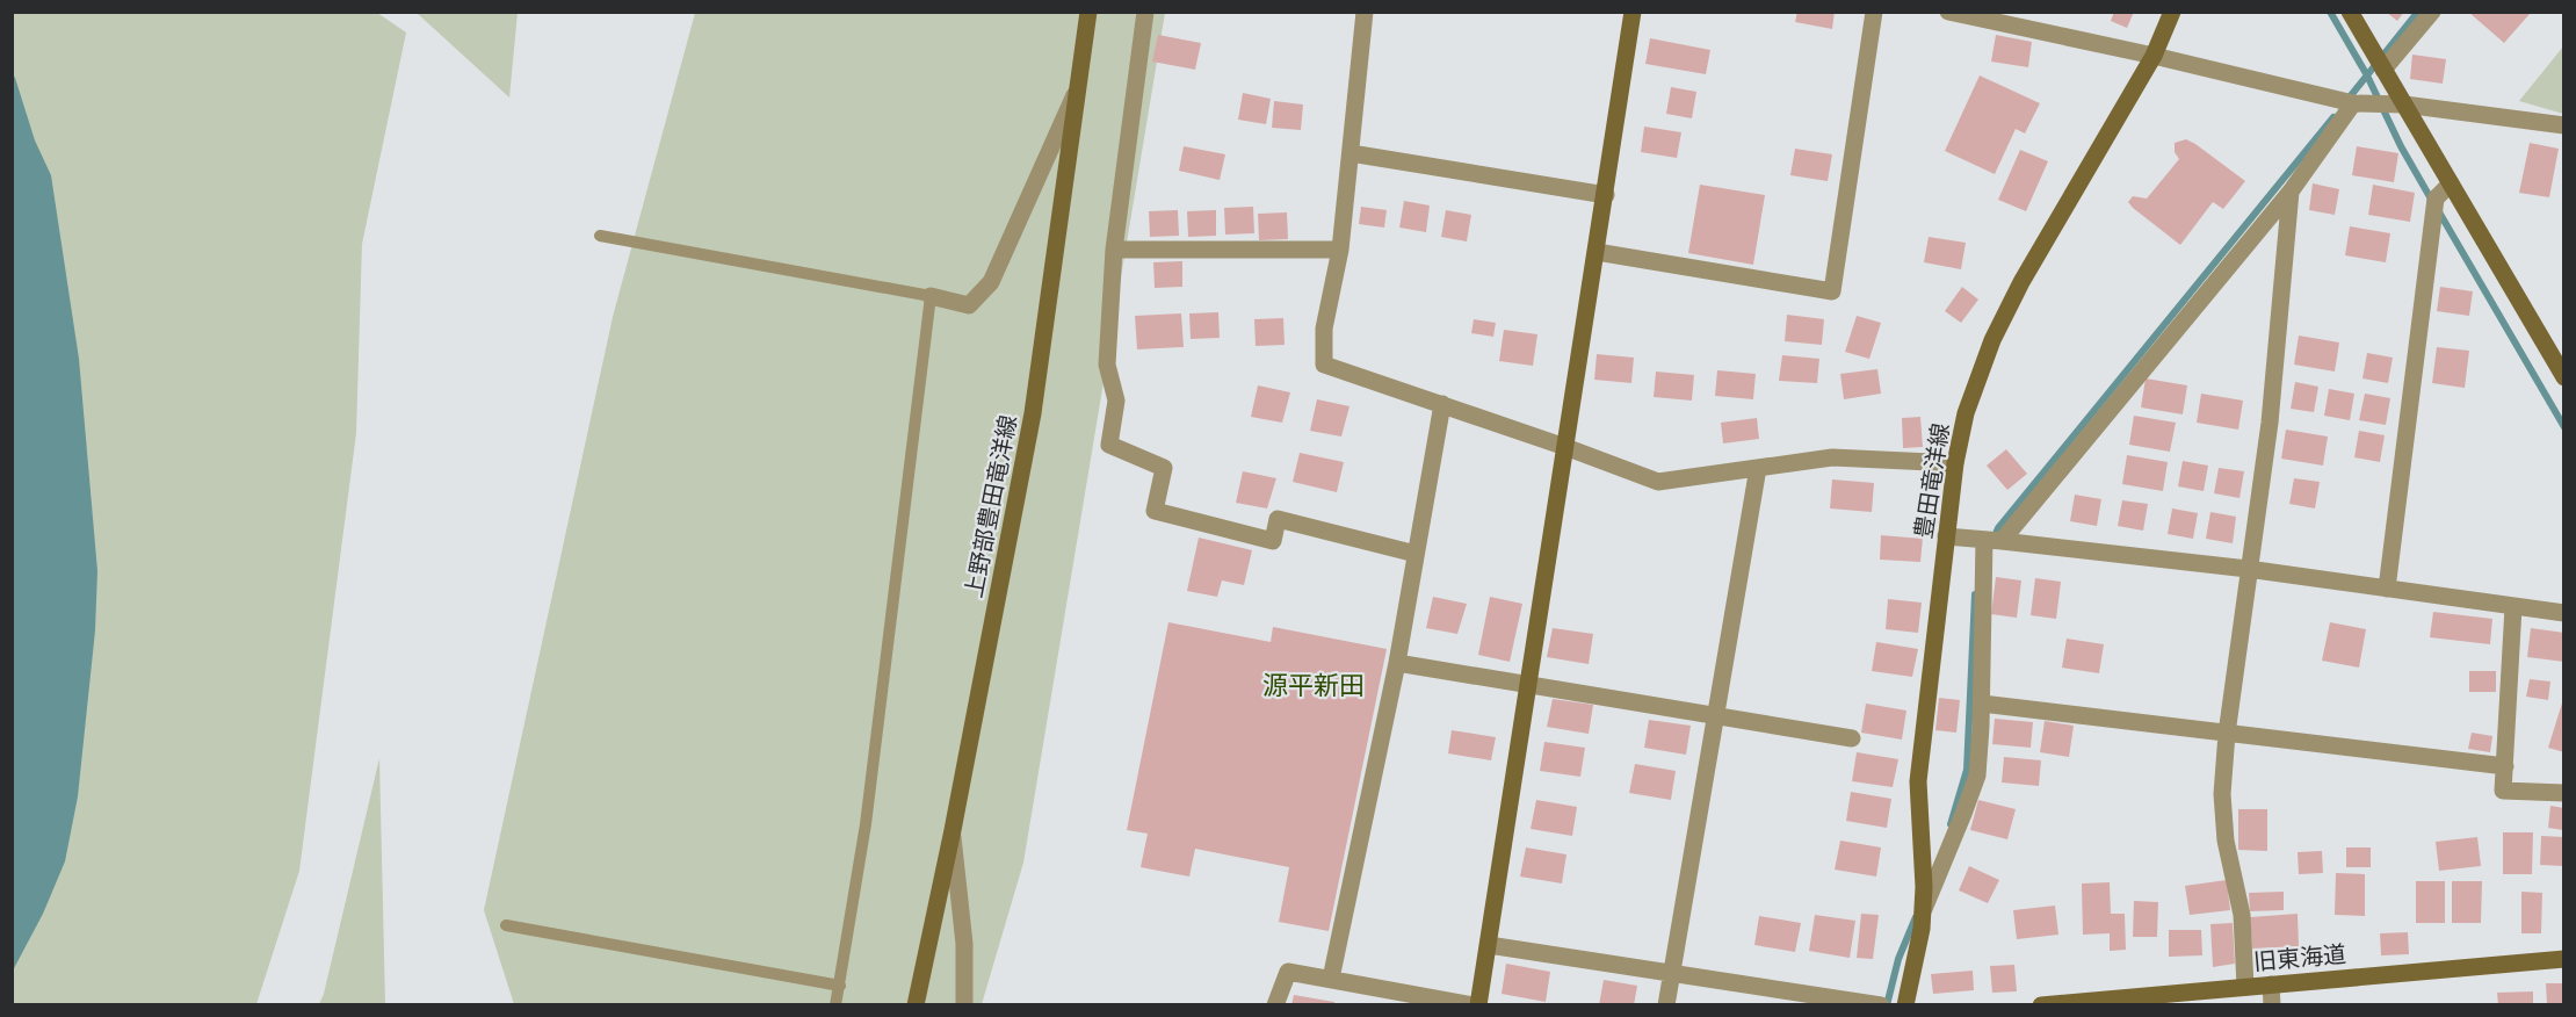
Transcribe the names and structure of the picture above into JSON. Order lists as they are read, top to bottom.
{
  "streets": {
    "main road": ["豊田竜洋線", "上野部豊田竜洋線", "旧東海道"]
  },
  "districts": ["源平新田"]
}
